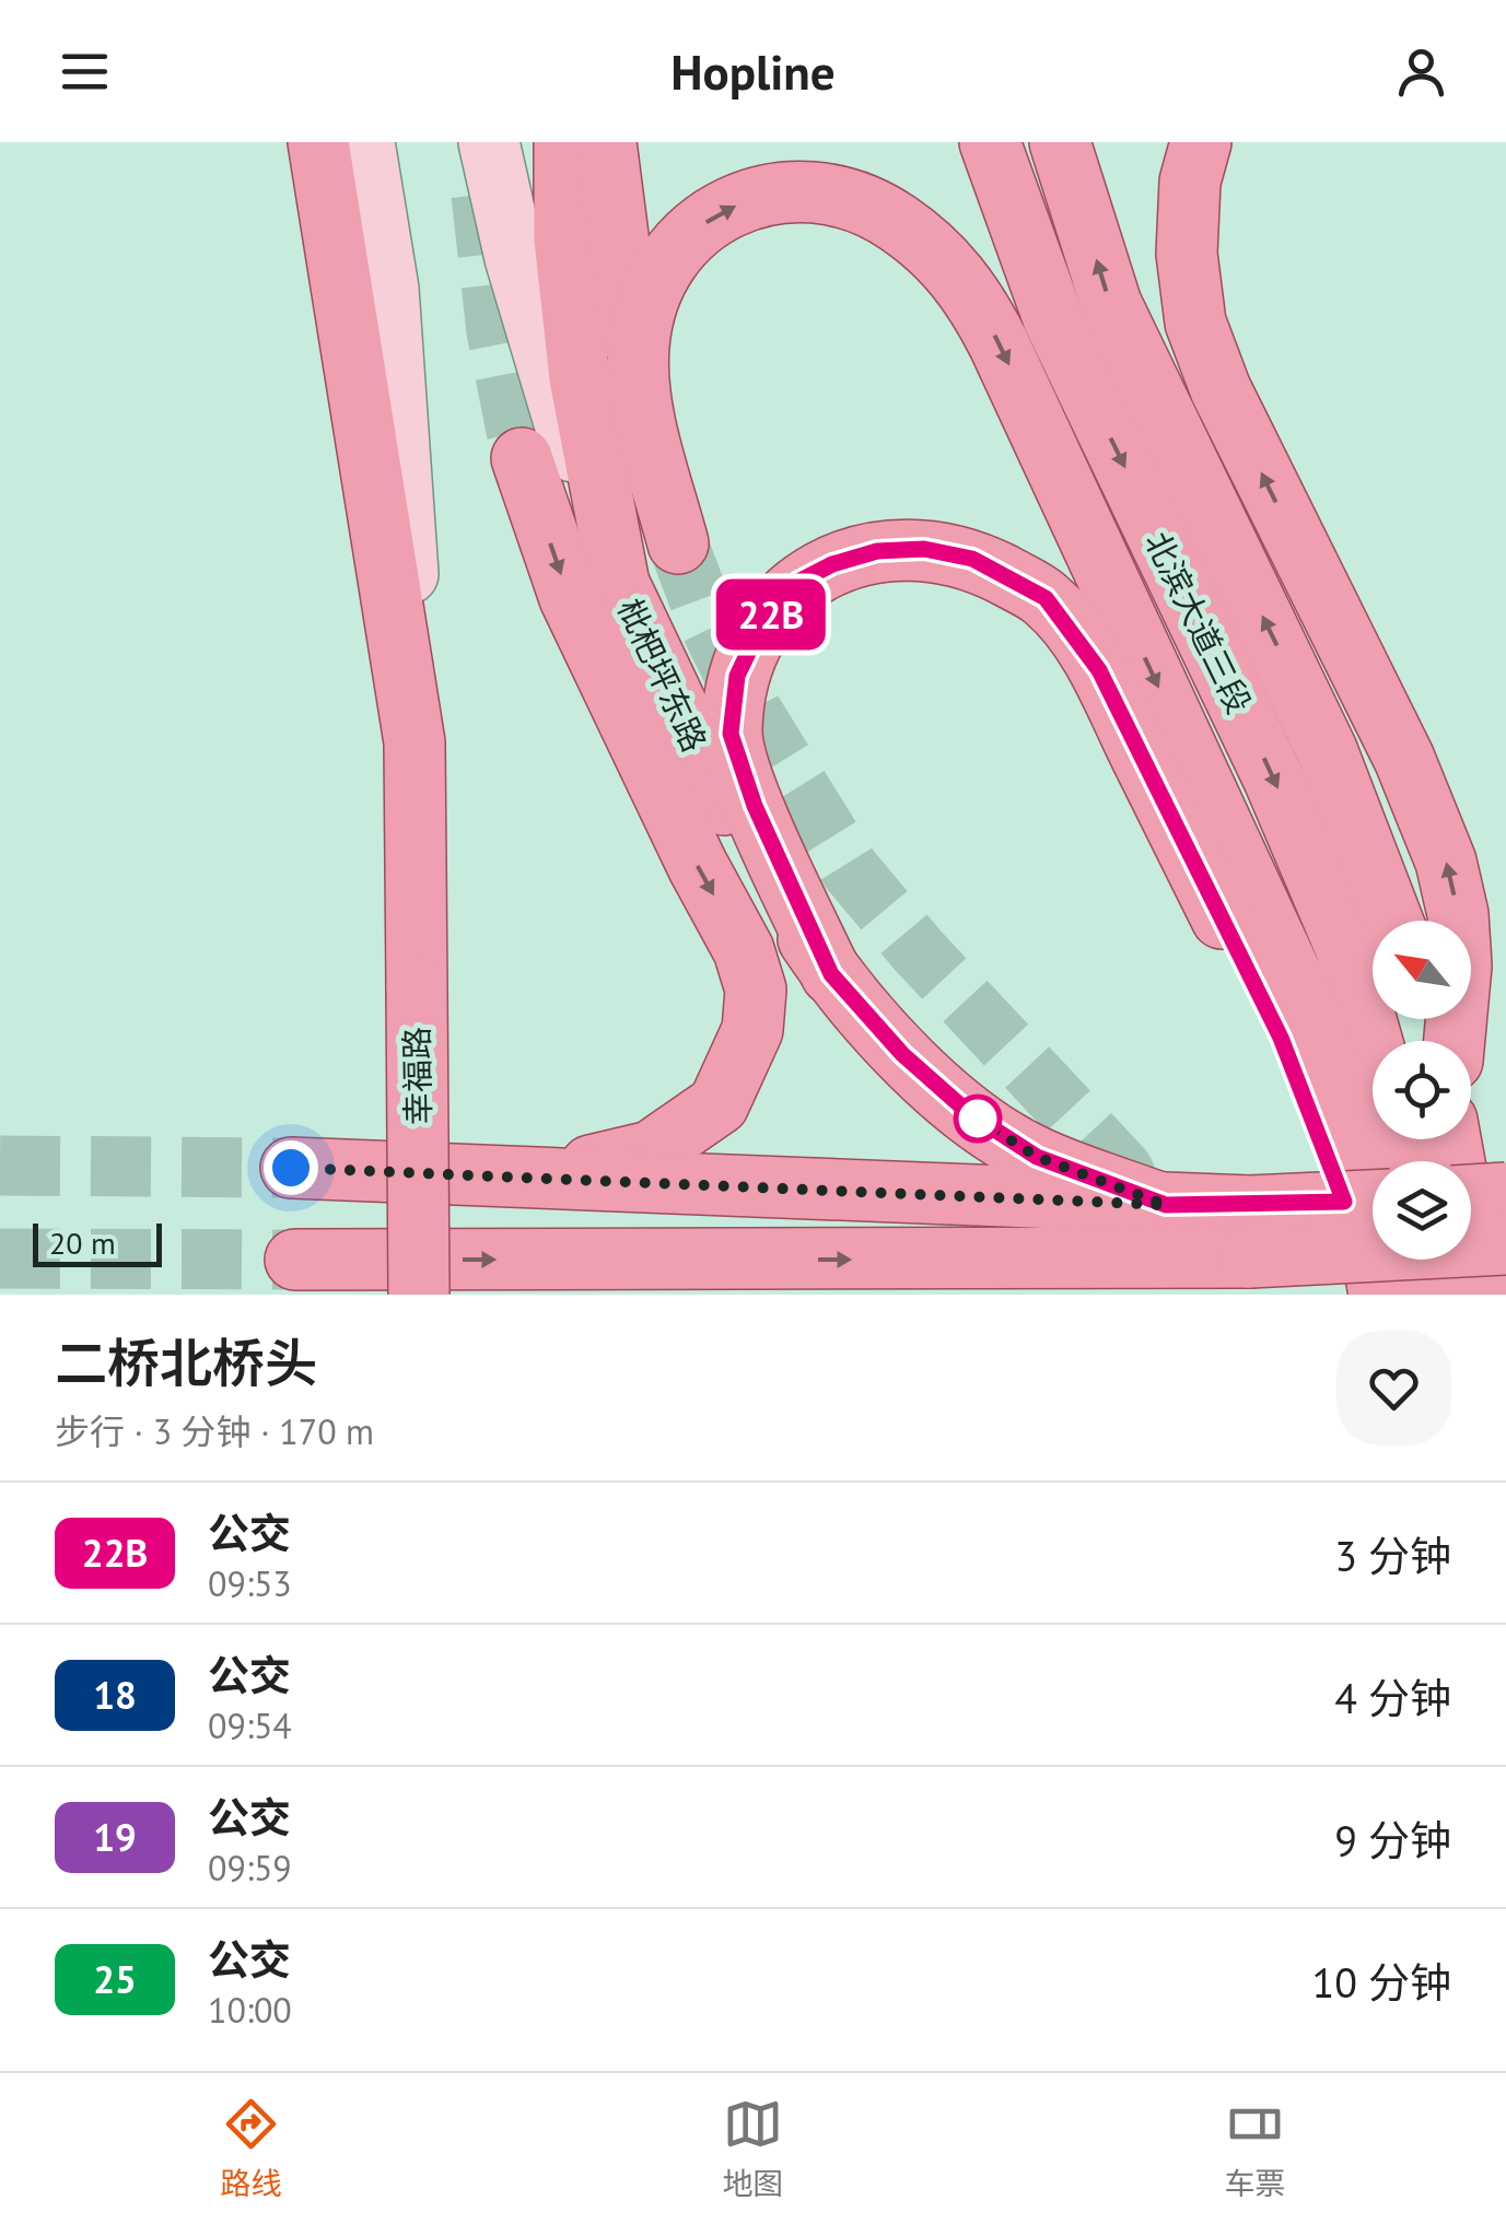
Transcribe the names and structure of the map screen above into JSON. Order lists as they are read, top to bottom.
{
  "streets": {
    "main road": ["北滨大道三段", "枇杷坪东路", "幸福路"]
  },
  "lines": ["bus line 22B"],
  "scale_bar": "20 m",
  "north": "top left",
  "page": {
    "header": "Hopline",
    "on_map": "22B",
    "scale": "20 m",
    "heading": ["二桥北桥头", "步行 · 3 分钟 · 170 m"],
    "list": [
      {
        "mark": "22B",
        "name": "公交",
        "note": "09:53",
        "value": "3 分钟"
      },
      {
        "mark": "18",
        "name": "公交",
        "note": "09:54",
        "value": "4 分钟"
      },
      {
        "mark": "19",
        "name": "公交",
        "note": "09:59",
        "value": "9 分钟"
      },
      {
        "mark": "25",
        "name": "公交",
        "note": "10:00",
        "value": "10 分钟"
      }
    ],
    "tabs": ["路线", "地图", "车票"]
  }
}
